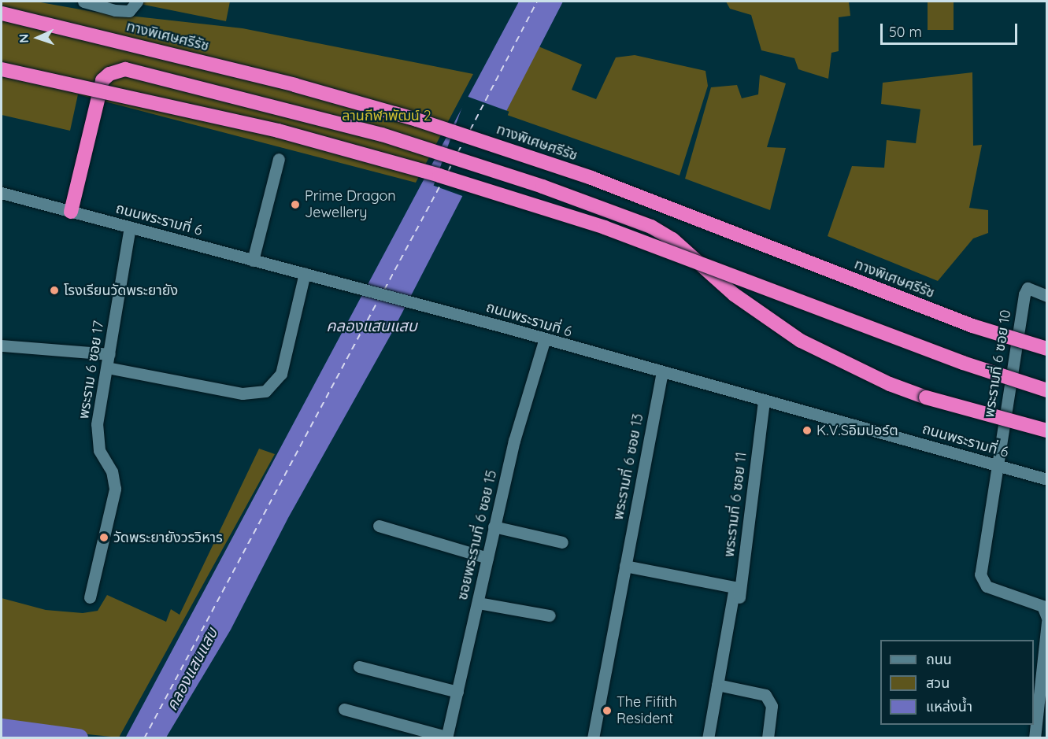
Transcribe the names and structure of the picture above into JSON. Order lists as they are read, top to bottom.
{
  "streets": {
    "highway": ["ทางพิเศษศรีรัช"],
    "street": [
      "ถนนพระรามที่ 6",
      "พระรามที่ 6 ซอย 10",
      "พระราม 6 ซอย 17",
      "พระรามที่ 6 ซอย 13",
      "พระรามที่ 6 ซอย 11",
      "ซอยพระรามที่ 6 ซอย 15"
    ]
  },
  "crossings": [
    ["ถนนพระรามที่ 6", "พระรามที่ 6 ซอย 10"],
    ["ถนนพระรามที่ 6", "พระราม 6 ซอย 17"],
    ["ถนนพระรามที่ 6", "พระรามที่ 6 ซอย 13"],
    ["ถนนพระรามที่ 6", "พระรามที่ 6 ซอย 11"],
    ["ถนนพระรามที่ 6", "ซอยพระรามที่ 6 ซอย 15"]
  ],
  "water": ["คลองแสนแสบ"],
  "parks": ["ลานกีฬาพัฒน์ 2"],
  "places": [
    "Prime Dragon Jewellery",
    "โรงเรียนวัดพระยายัง",
    "K.V.Sอิมปอร์ต",
    "วัดพระยายังวรวิหาร",
    "The Fifith Resident"
  ],
  "legend": ["ถนน", "สวน", "แหล่งน้ำ"],
  "scale_bar": "50 m",
  "north": "left"
}
